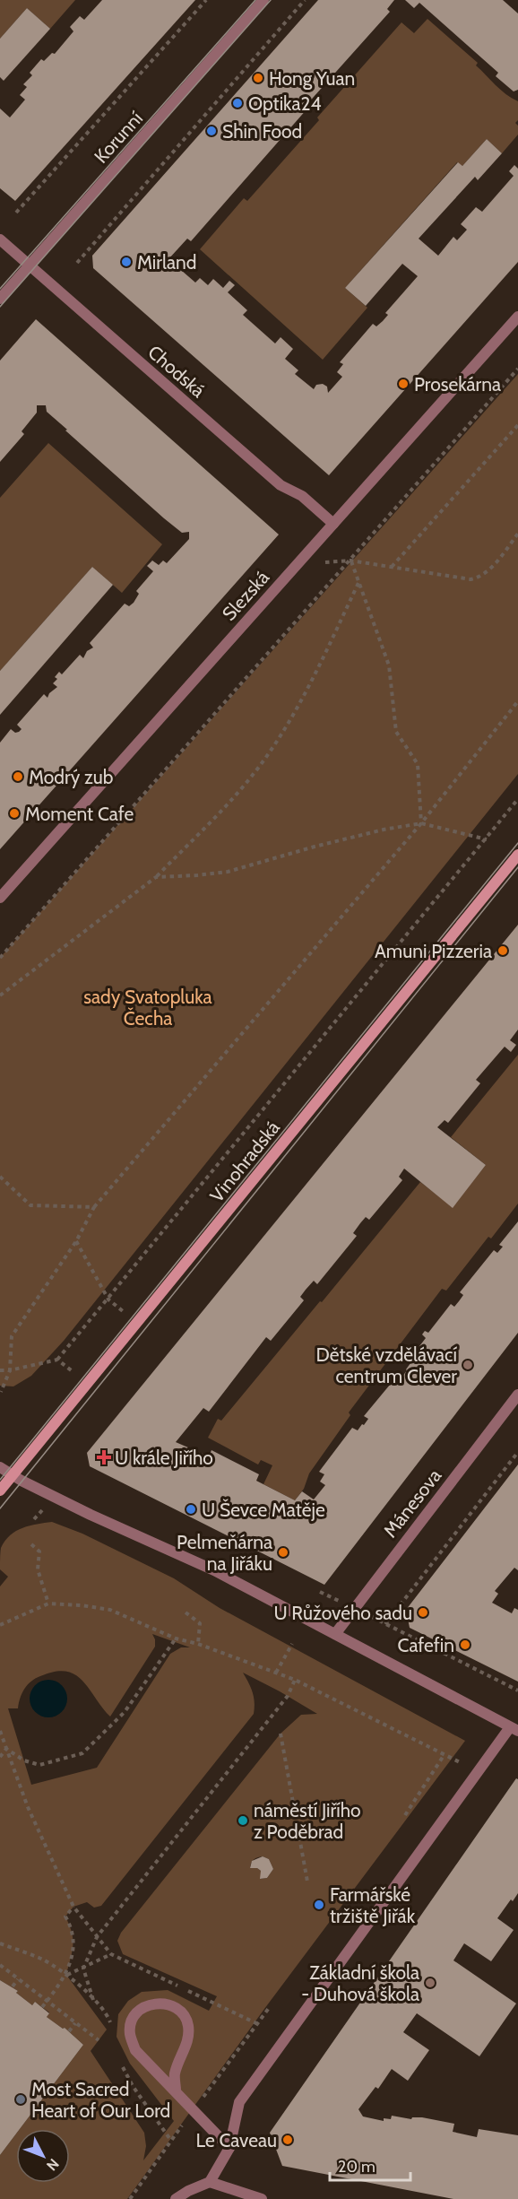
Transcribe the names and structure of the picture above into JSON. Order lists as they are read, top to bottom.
{
  "streets": {
    "main road": ["Vinohradská"],
    "street": [
      "Korunní",
      "Chodská",
      "Slezská",
      "Mánesova"
    ]
  },
  "crossings": [
    ["Korunní", "Chodská"],
    ["Chodská", "Slezská"]
  ],
  "parks": ["sady Svatopluka Čecha"],
  "places": {
    "other": [
      "Hong Yuan",
      "Optika24",
      "Shin Food",
      "Mirland",
      "Prosekárna",
      "Modrý zub",
      "Moment Cafe",
      "Amuni Pizzeria",
      "Dětské vzdělávací centrum Clever",
      "U Ševce Matěje",
      "Pelmeňárna na Jiřáku",
      "U Růžového sadu",
      "Cafefin",
      "náměstí Jiřího z Poděbrad",
      "Farmářské tržiště Jiřák",
      "Základní škola - Duhová škola",
      "Most Sacred Heart of Our Lord",
      "Le Caveau"
    ],
    "health": ["U krále Jiřího"]
  },
  "scale_bar": "20 m",
  "north": "bottom right"
}
